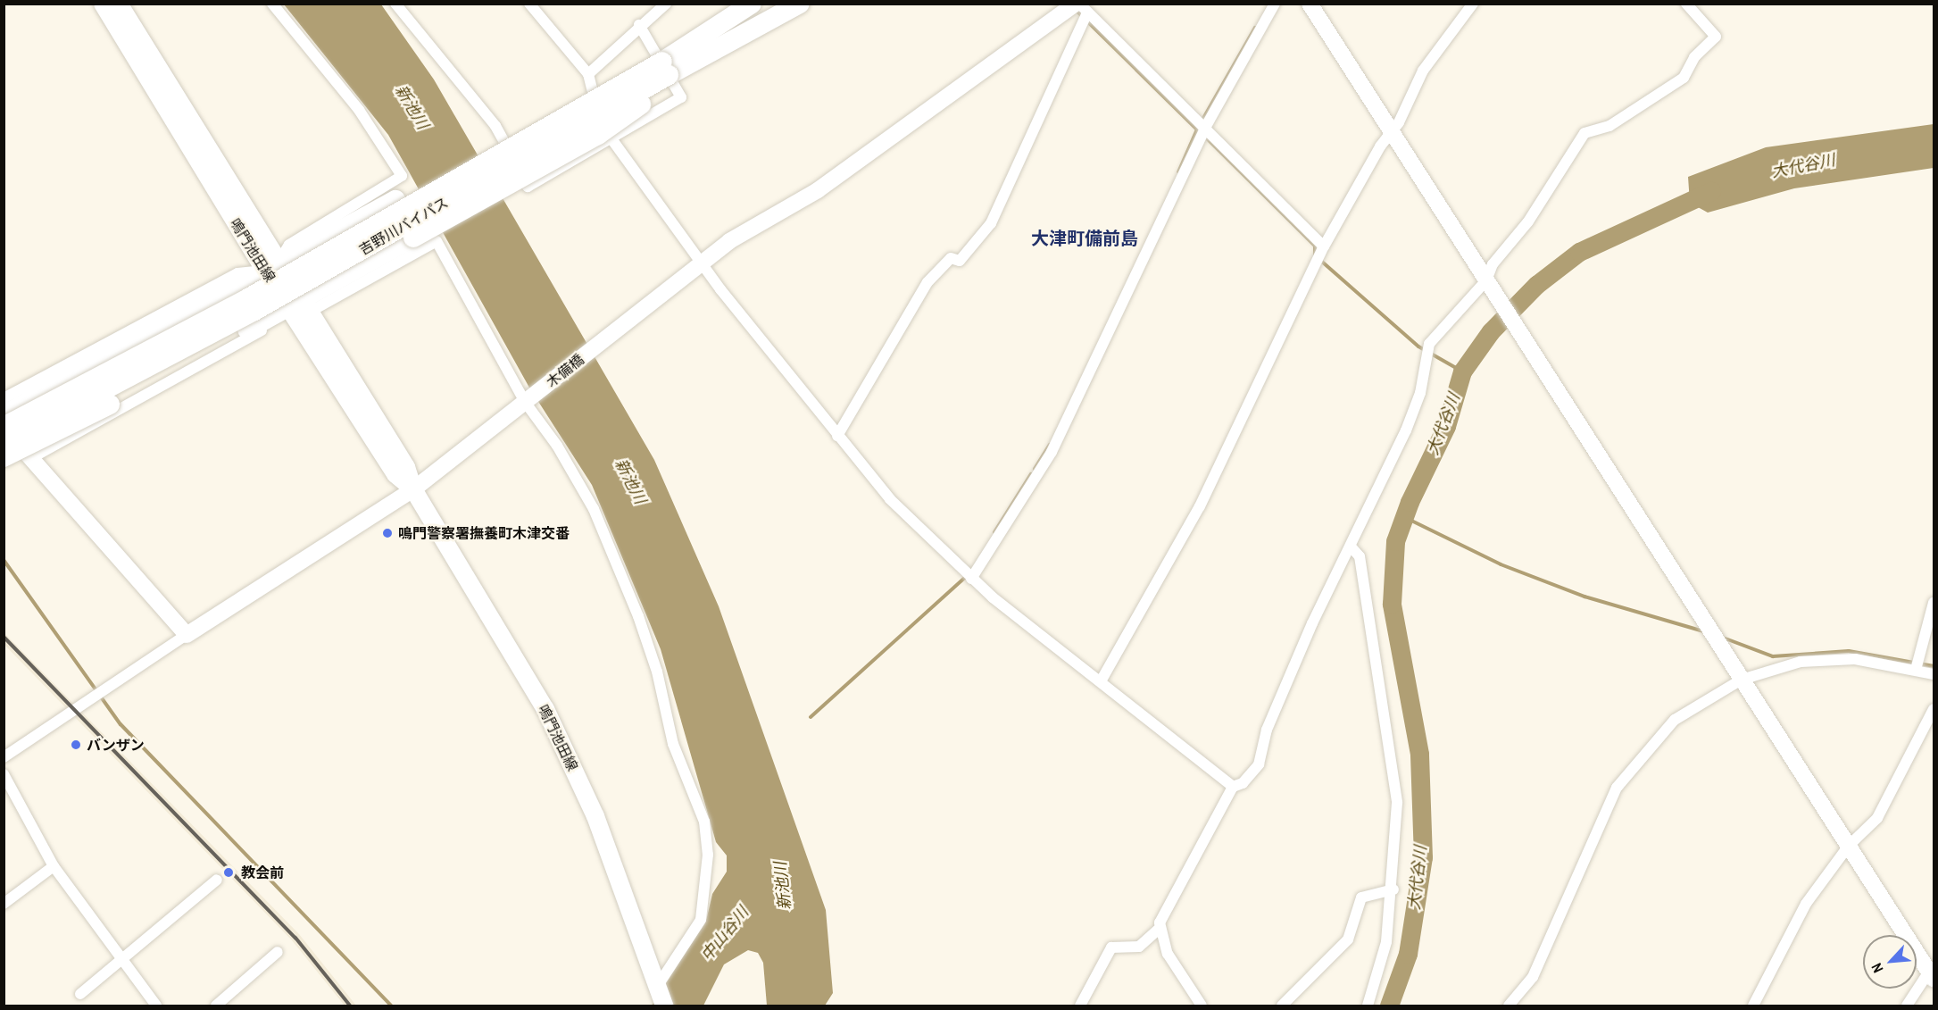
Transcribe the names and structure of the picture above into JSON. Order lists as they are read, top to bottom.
{
  "streets": {
    "highway": ["吉野川バイパス"],
    "main road": ["鳴門池田線"],
    "street": ["木備橋"]
  },
  "crossings": [
    ["鳴門池田線", "木備橋"]
  ],
  "districts": ["大津町備前島"],
  "water": ["新池川", "大代谷川", "中山谷川"],
  "places": ["鳴門警察署撫養町木津交番", "バンザン", "教会前"],
  "north": "bottom left"
}
